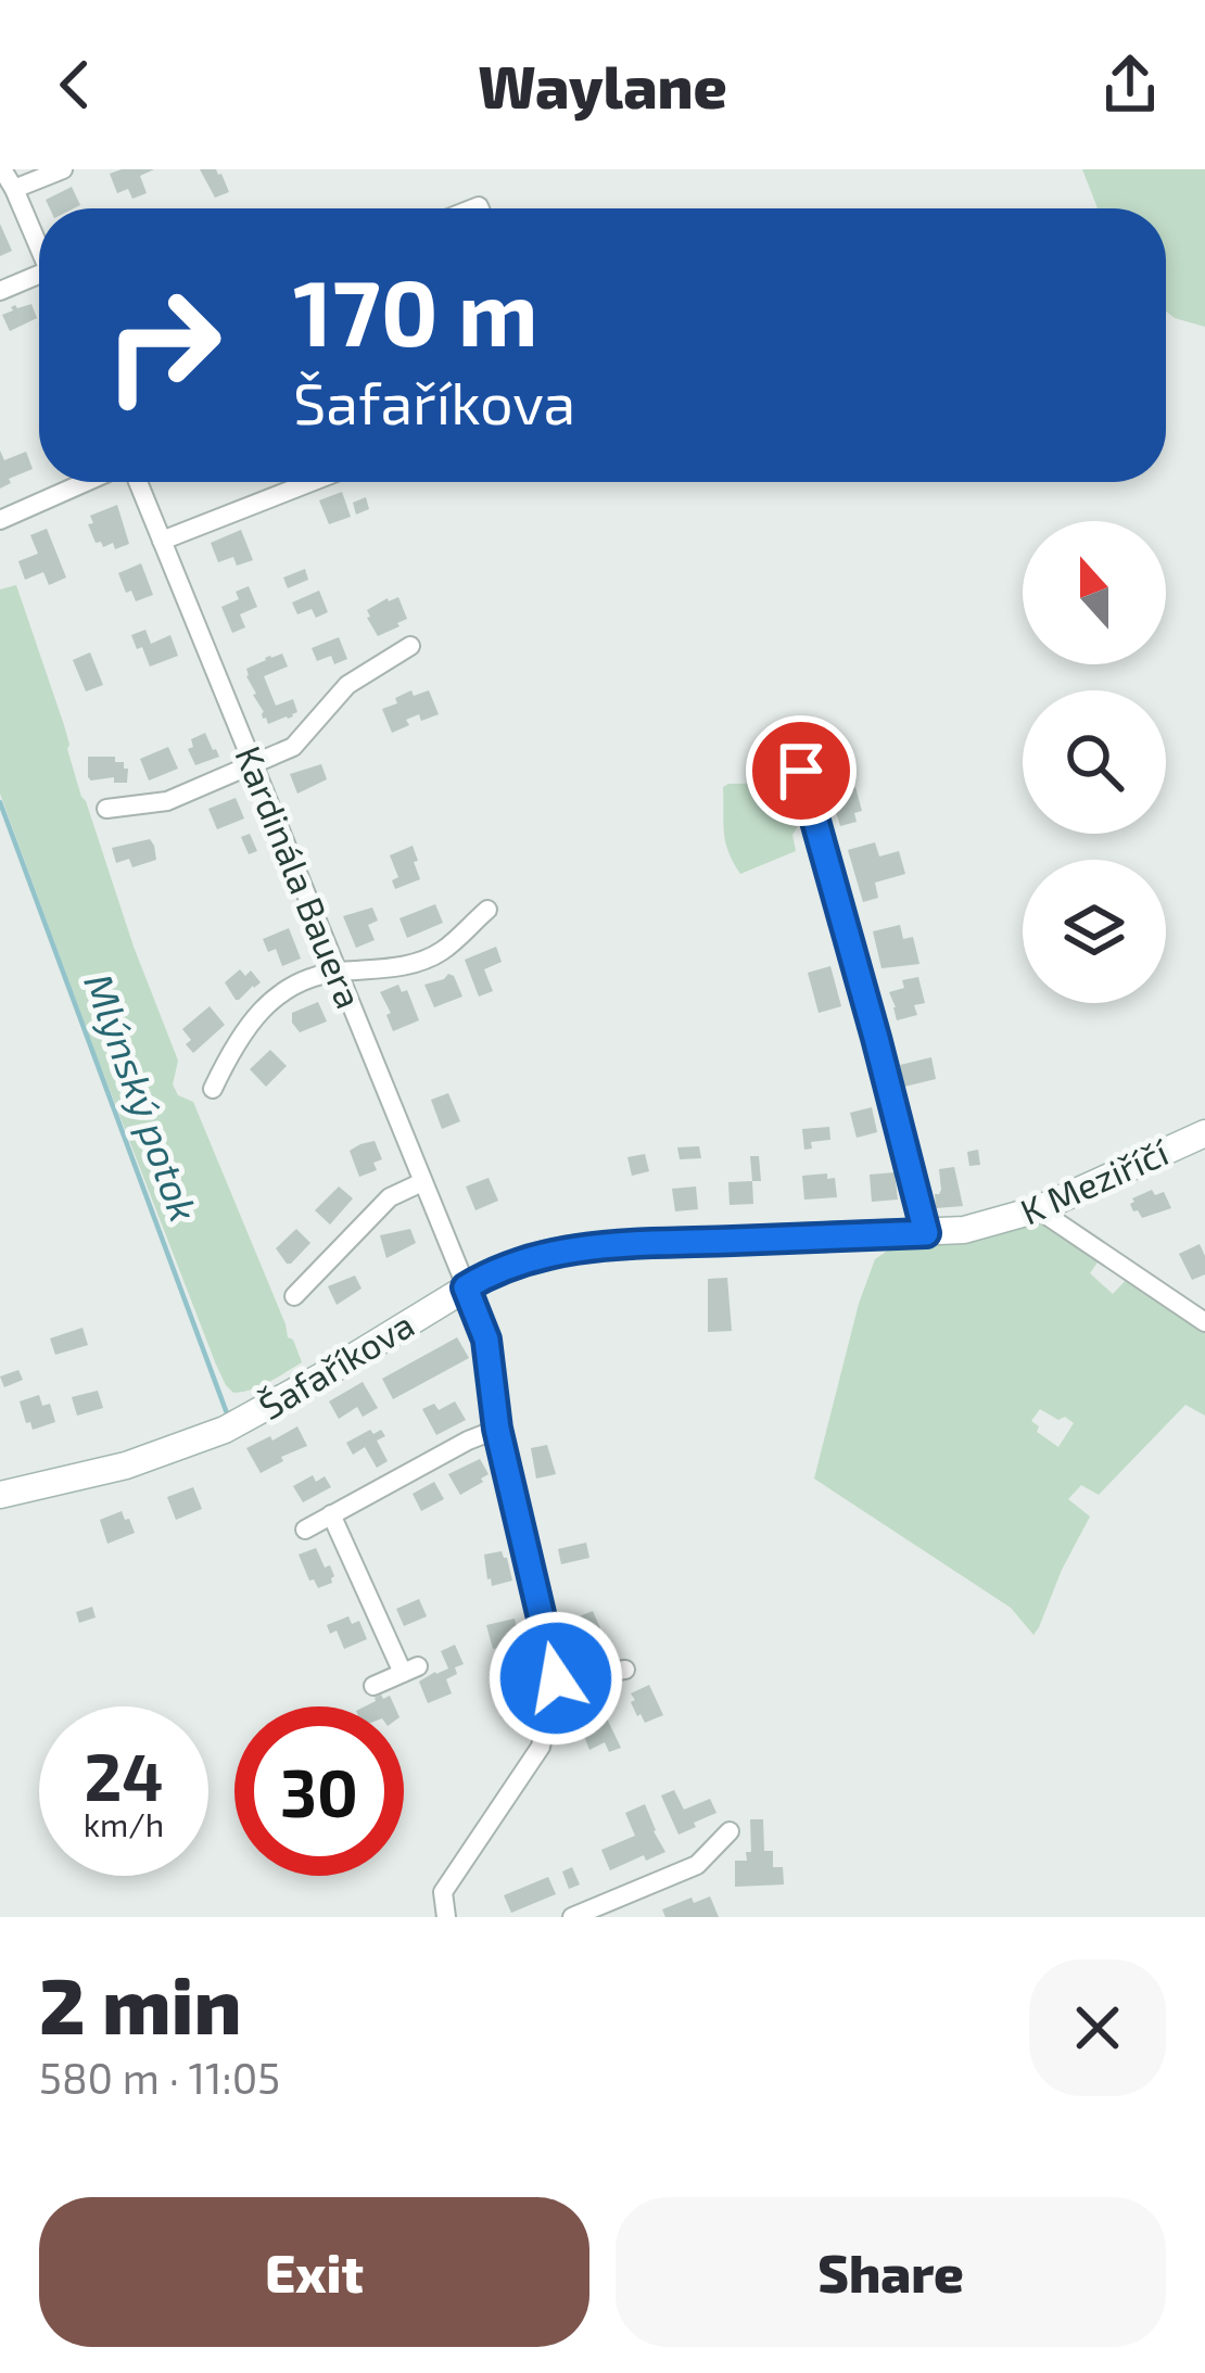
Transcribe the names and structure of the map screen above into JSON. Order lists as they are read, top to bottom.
{
  "streets": {
    "street": ["Kardinála Bauera", "K Meziříčí", "Šafaříkova"]
  },
  "crossings": [
    ["Kardinála Bauera", "Šafaříkova"],
    ["K Meziříčí", "Šafaříkova"]
  ],
  "water": ["Mlýnský potok"],
  "north": "top",
  "page": {
    "header": "Waylane",
    "turn": ["170 m", "Šafaříkova"],
    "speed": "24 km/h",
    "limit": "30",
    "heading": ["2 min", "580 m · 11:05"],
    "buttons": ["Exit", "Share"]
  }
}
